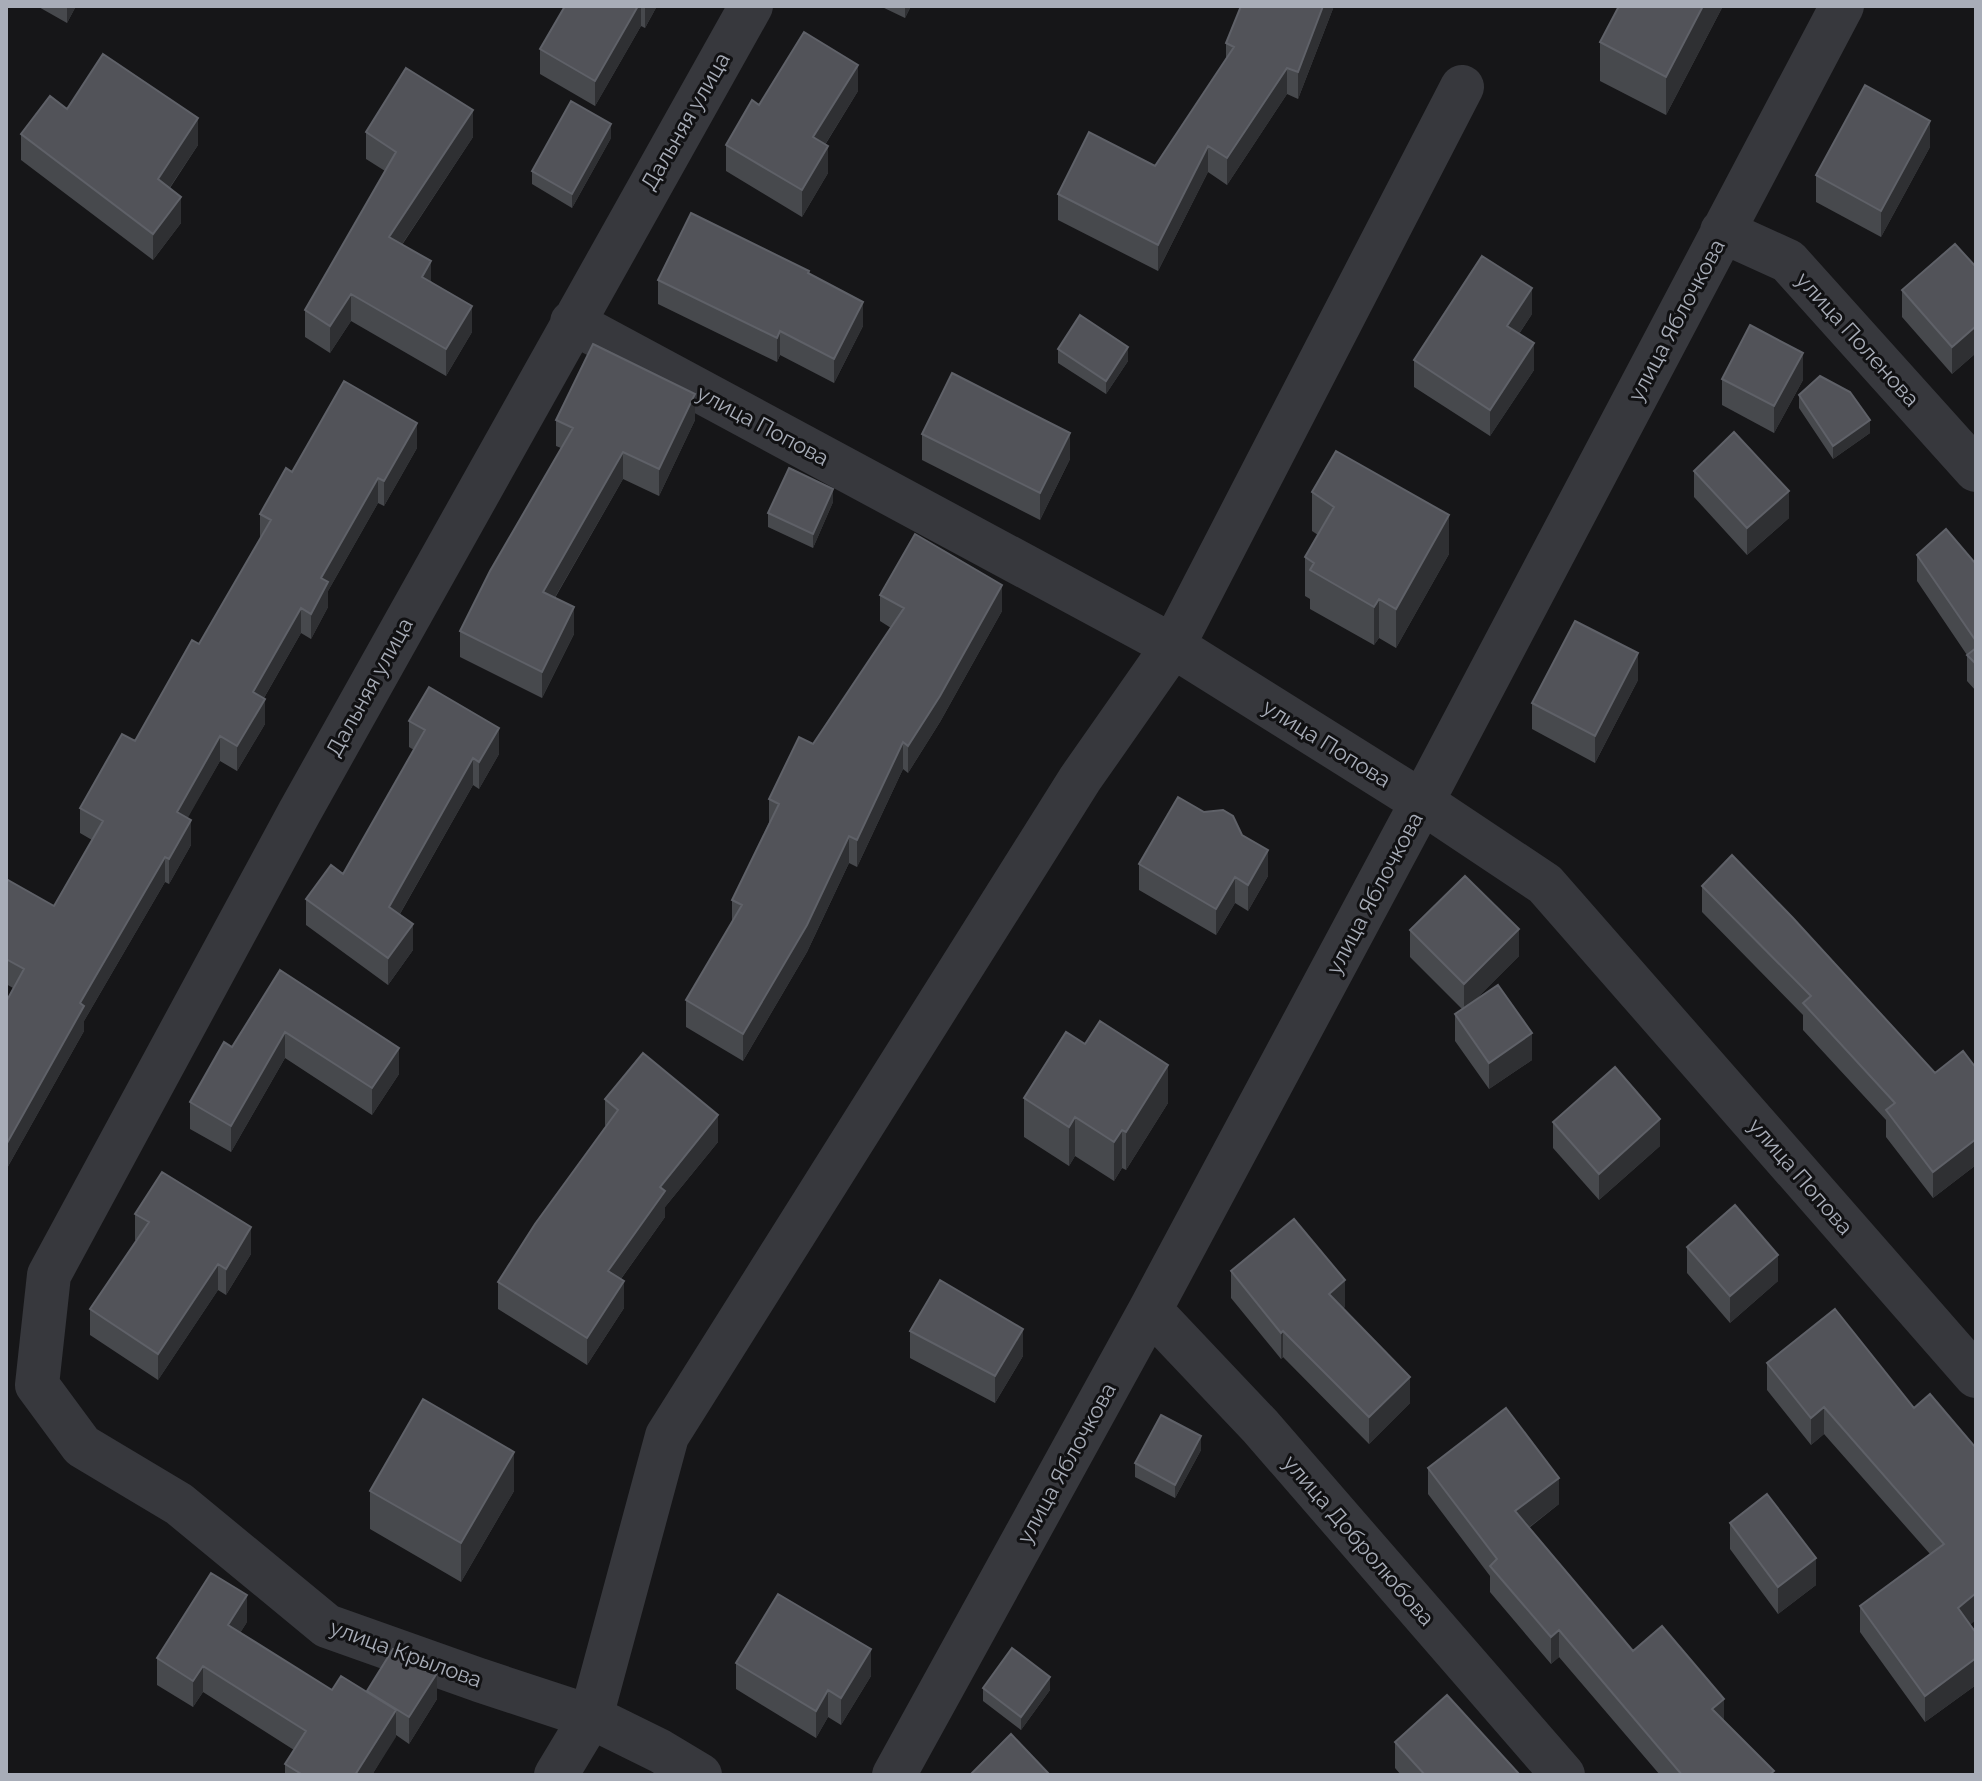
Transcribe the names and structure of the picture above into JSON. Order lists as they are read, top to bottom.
{
  "streets": {
    "street": [
      "Дальняя улица",
      "улица Яблочкова",
      "улица Поленова",
      "улица Попова",
      "улица Добролюбова",
      "улица Крылова"
    ]
  },
  "crossings": [
    ["Дальняя улица", "улица Попова"],
    ["Дальняя улица", "улица Крылова"],
    ["улица Яблочкова", "улица Поленова"],
    ["улица Яблочкова", "улица Попова"],
    ["улица Яблочкова", "улица Добролюбова"]
  ]
}
